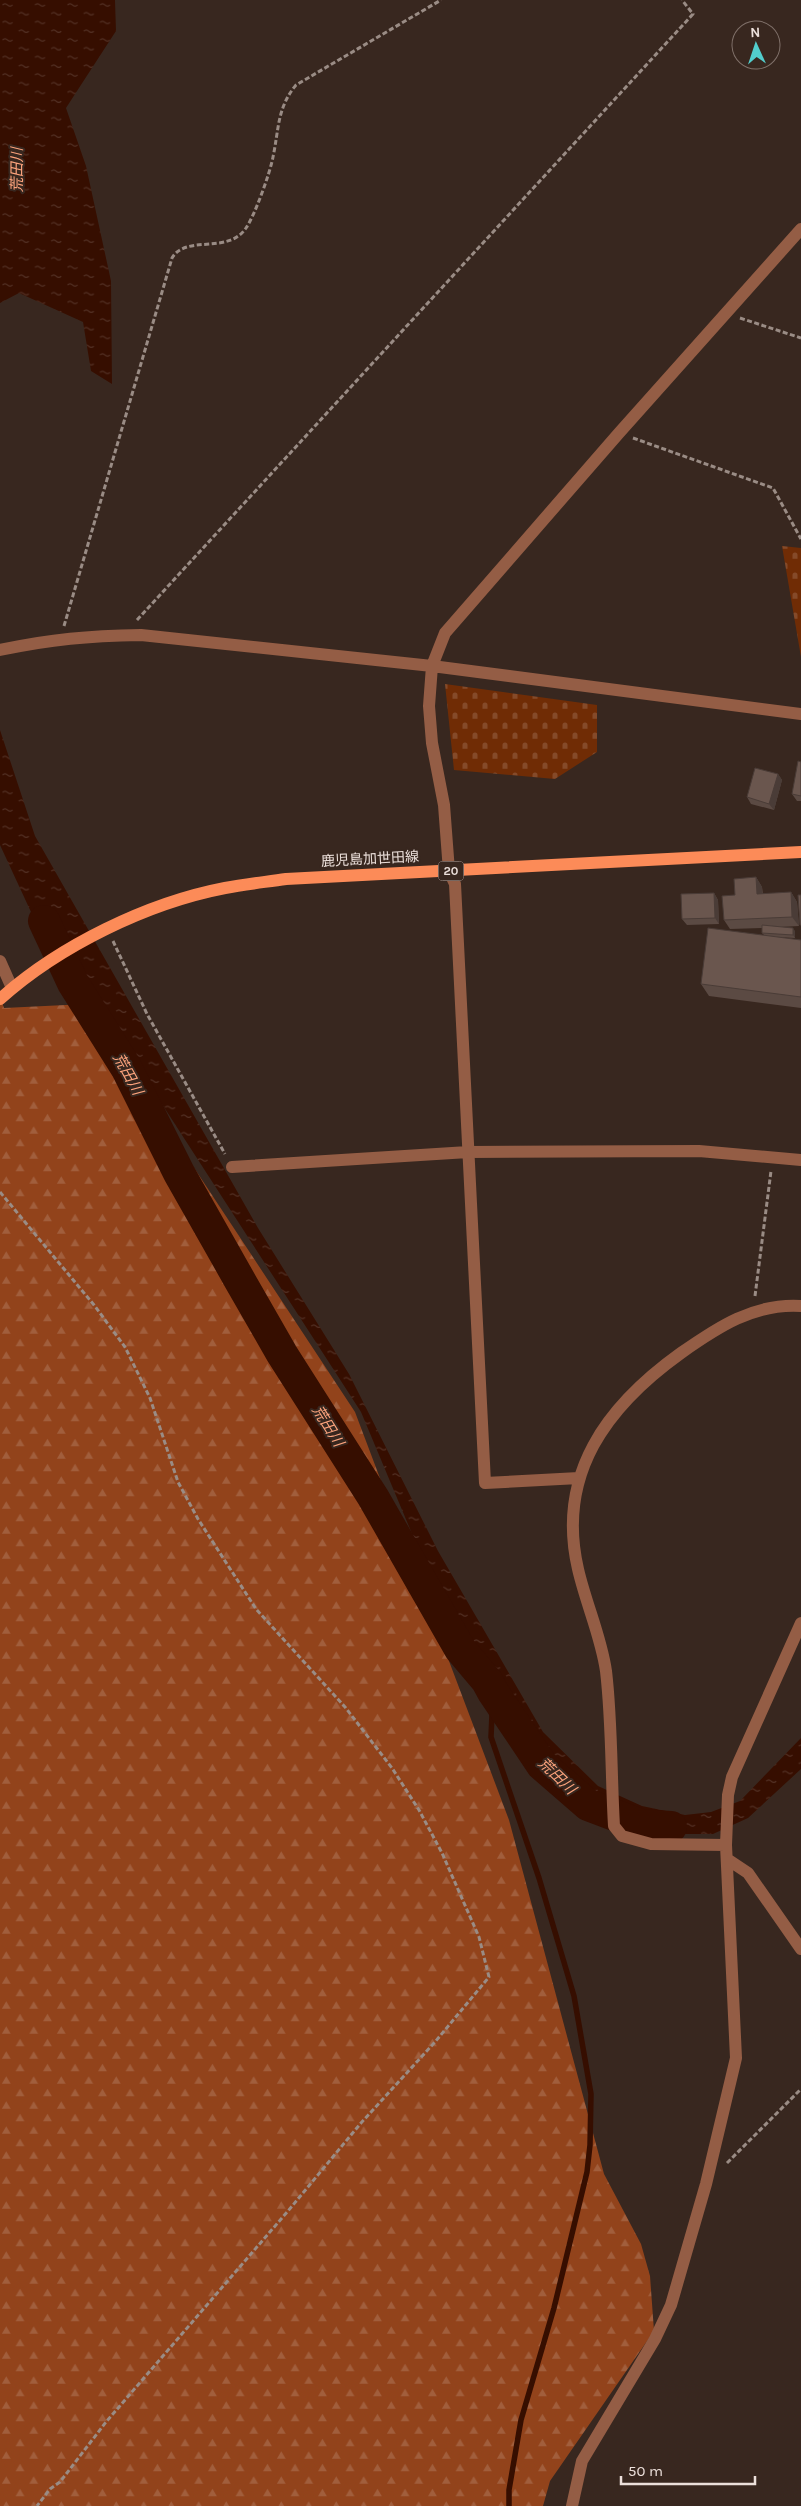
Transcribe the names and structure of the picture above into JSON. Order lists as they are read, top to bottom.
{
  "streets": {
    "main road": ["鹿児島加世田線", "20"]
  },
  "water": ["荒田川"],
  "scale_bar": "50 m",
  "north": "top"
}
